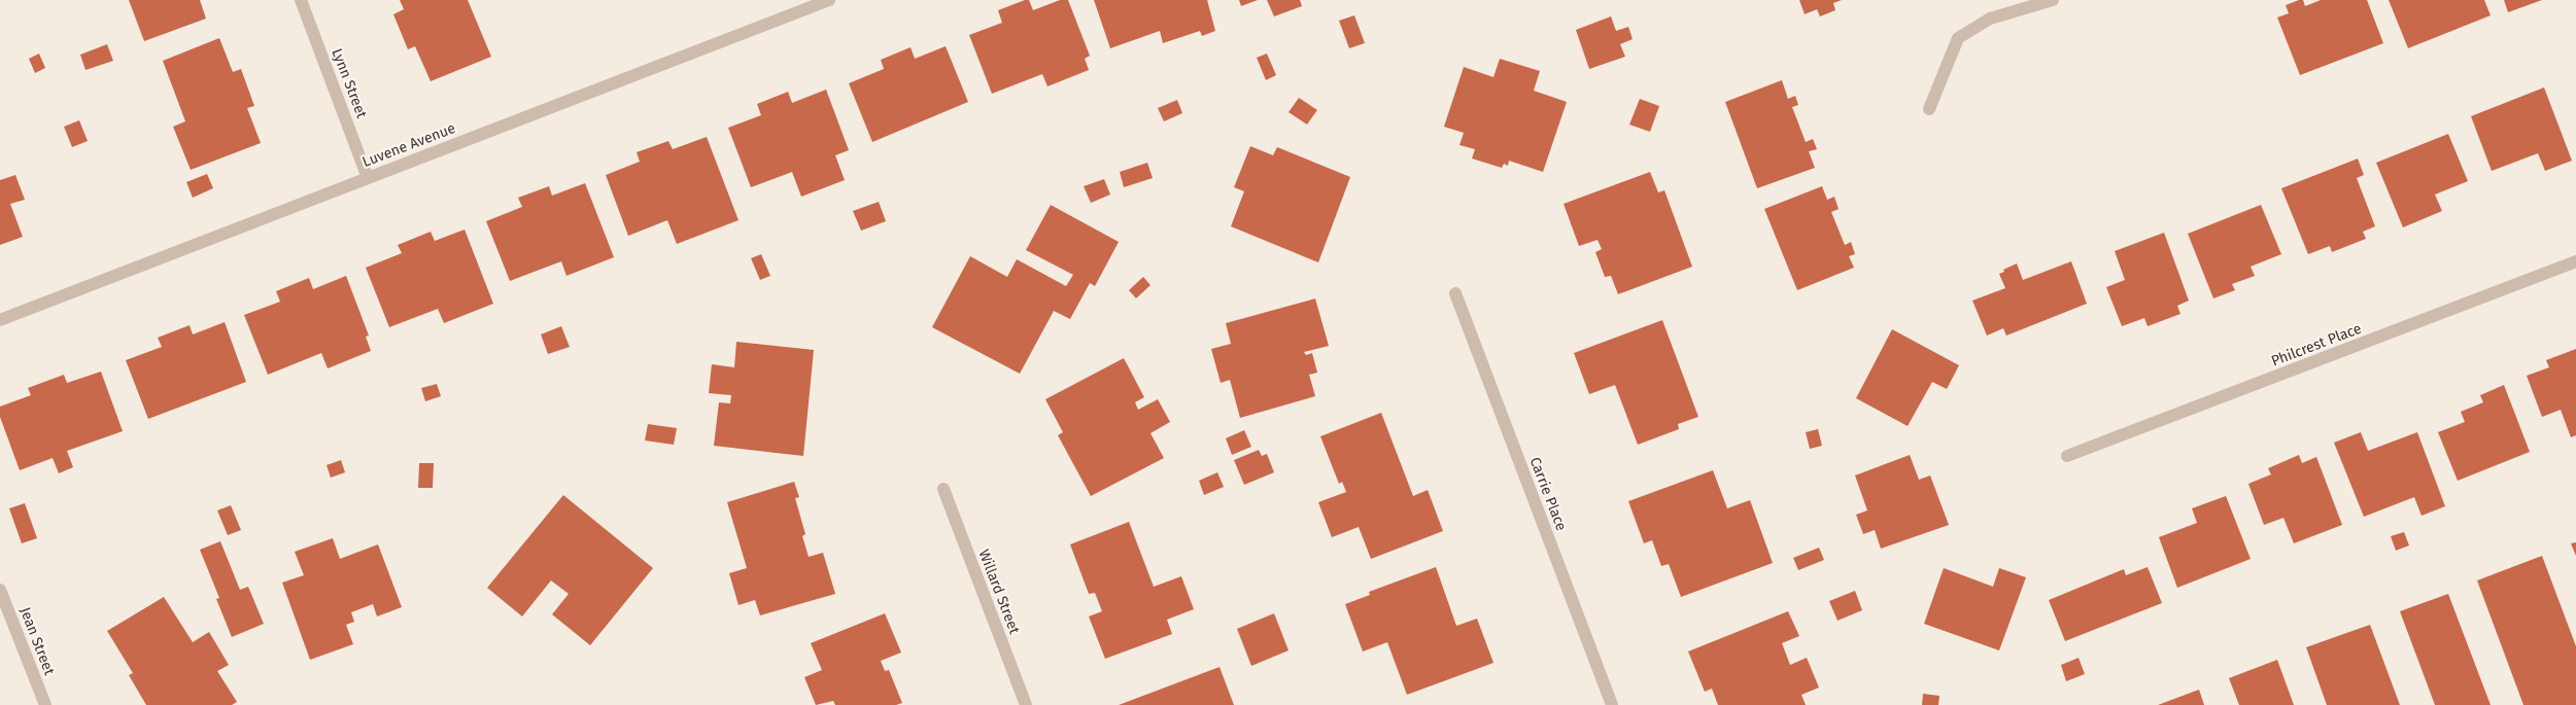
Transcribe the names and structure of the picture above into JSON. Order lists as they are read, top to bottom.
{
  "streets": {
    "street": [
      "Lynn Street",
      "Luvene Avenue",
      "Philcrest Place",
      "Carrie Place",
      "Willard Street",
      "Jean Street"
    ]
  },
  "crossings": [
    ["Lynn Street", "Luvene Avenue"]
  ]
}
